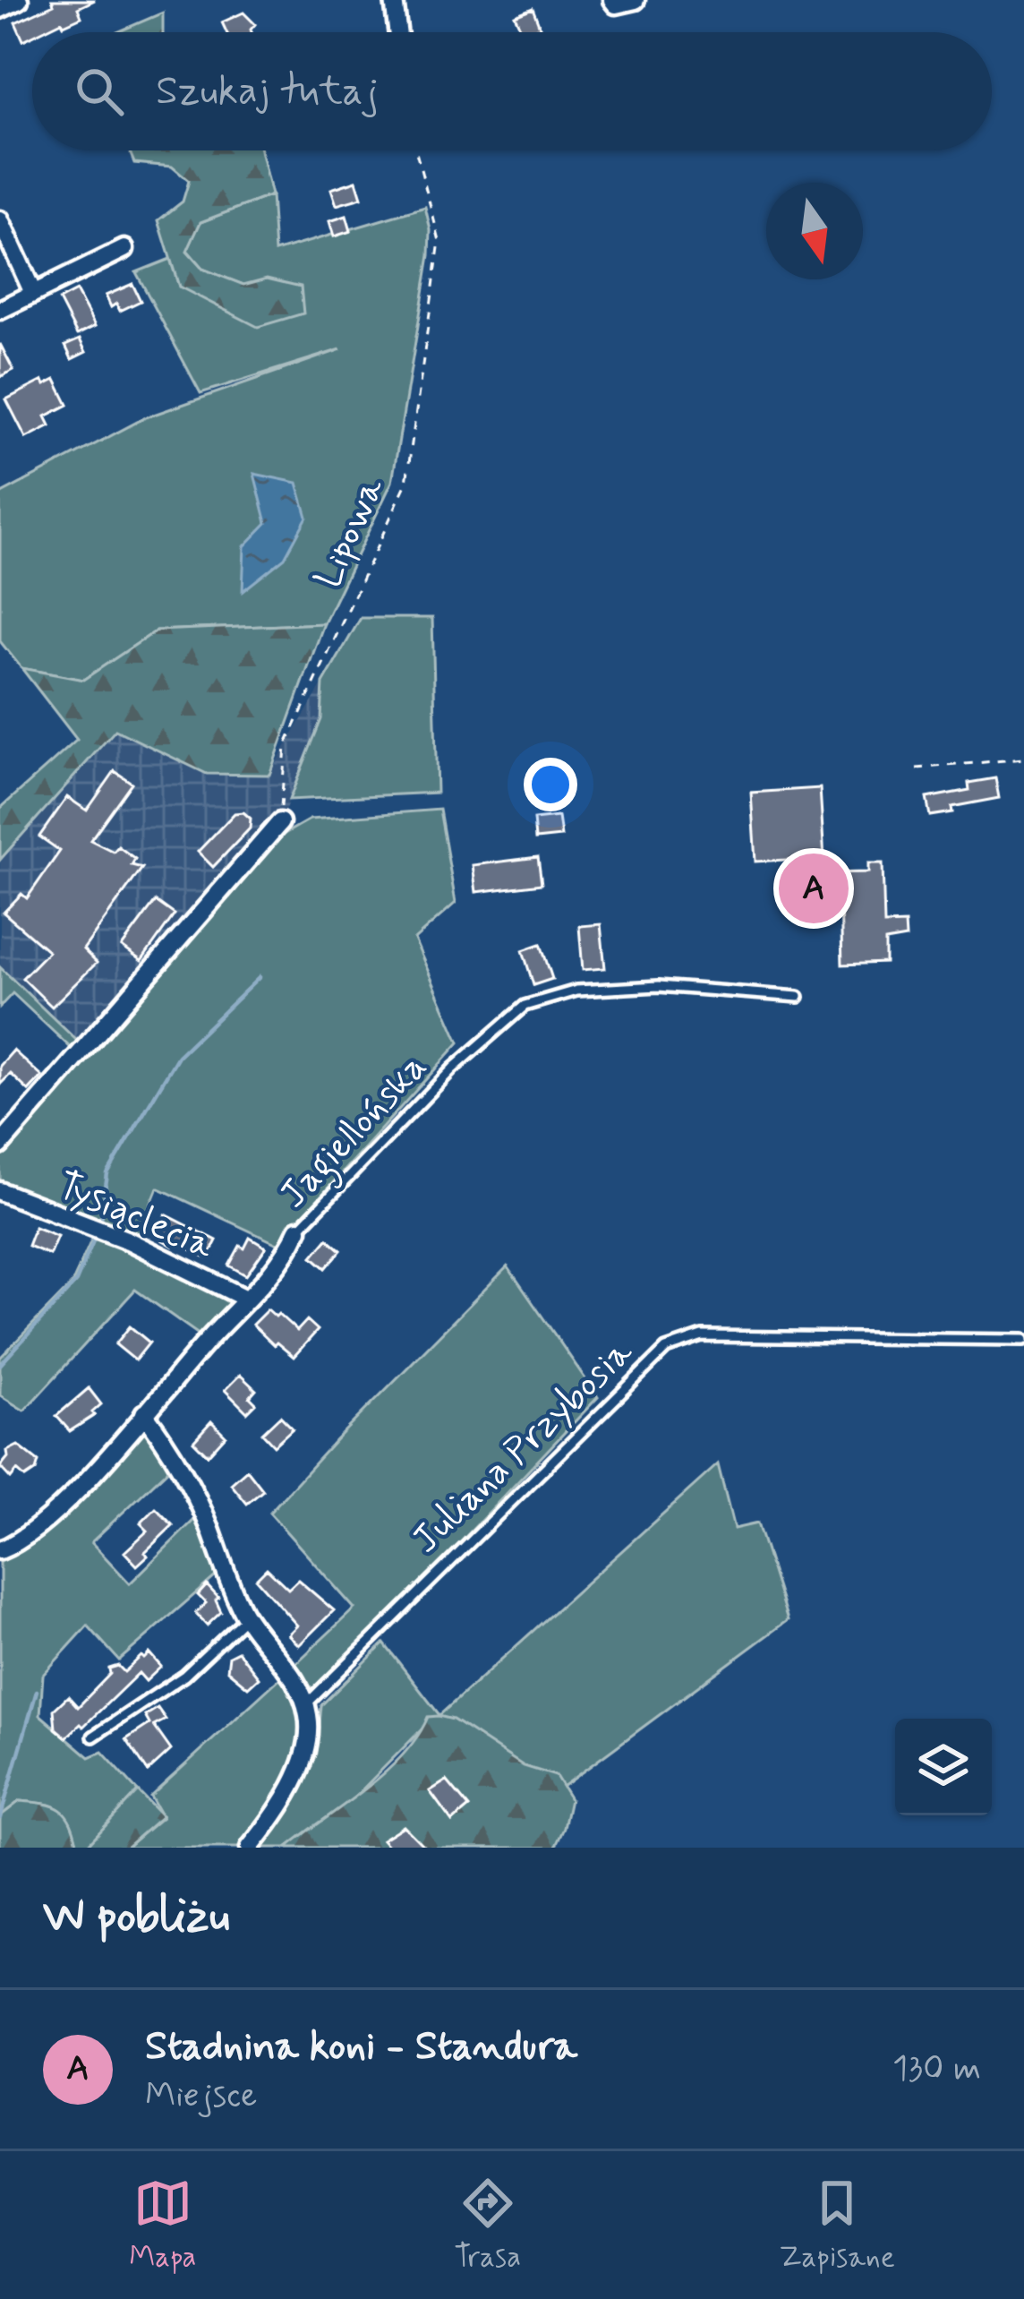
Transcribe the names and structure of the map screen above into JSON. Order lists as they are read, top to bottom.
{
  "streets": {
    "street": ["Jagiellońska", "Tysiąclecia"],
    "lane": ["Juliana Przybosia"],
    "path": ["Lipowa"]
  },
  "crossings": [
    ["Jagiellońska", "Tysiąclecia"]
  ],
  "north": "bottom",
  "page": {
    "search": "Szukaj tutaj",
    "pins": "A",
    "heading": "W pobliżu",
    "list": [
      {
        "mark": "A",
        "name": "Stadnina koni - Standura",
        "note": "Miejsce",
        "value": "130 m"
      }
    ],
    "nav": ["Mapa", "Trasa", "Zapisane"]
  }
}
